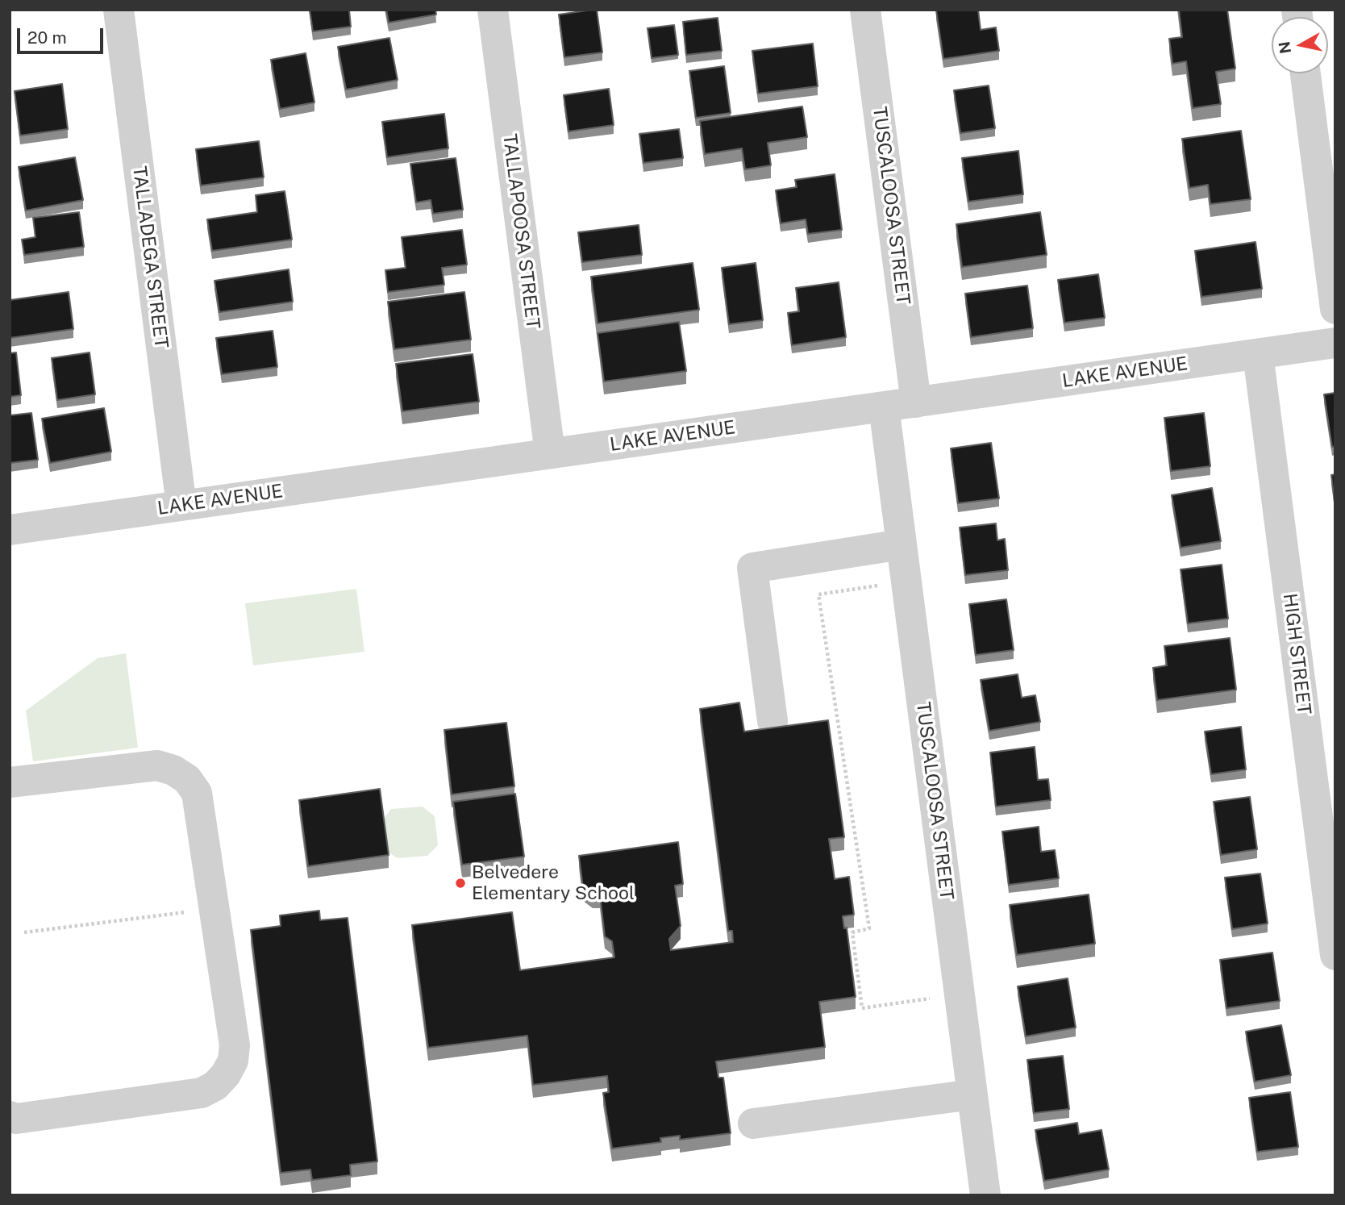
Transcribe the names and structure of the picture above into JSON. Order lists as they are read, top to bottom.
{
  "streets": {
    "street": [
      "TUSCALOOSA STREET",
      "TALLAPOOSA STREET",
      "TALLADEGA STREET",
      "LAKE AVENUE",
      "HIGH STREET"
    ]
  },
  "crossings": [
    ["TUSCALOOSA STREET", "LAKE AVENUE"],
    ["TALLAPOOSA STREET", "LAKE AVENUE"],
    ["TALLADEGA STREET", "LAKE AVENUE"],
    ["LAKE AVENUE", "HIGH STREET"]
  ],
  "places": ["Belvedere Elementary School"],
  "scale_bar": "20 m",
  "north": "left"
}
